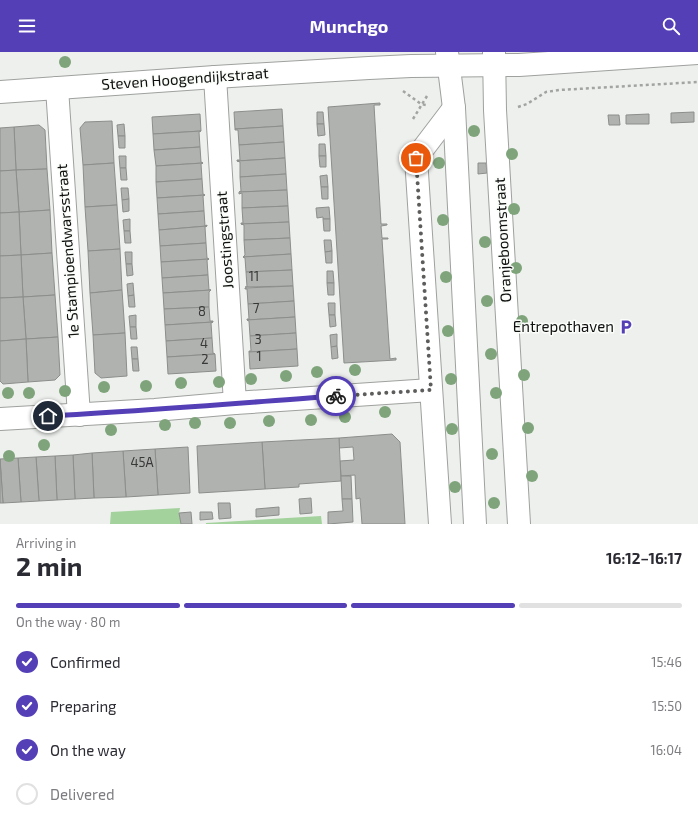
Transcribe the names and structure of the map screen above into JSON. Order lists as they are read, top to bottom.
{
  "streets": {
    "street": [
      "Steven Hoogendijkstraat",
      "Joostingstraat",
      "Oranjeboomstraat",
      "1e Stampioendwarsstraat"
    ]
  },
  "crossings": [
    ["Steven Hoogendijkstraat", "Joostingstraat"],
    ["Steven Hoogendijkstraat", "Oranjeboomstraat"],
    ["Steven Hoogendijkstraat", "1e Stampioendwarsstraat"]
  ],
  "places": {
    "parking": ["Entrepothaven"]
  },
  "house_numbers": [
    "11",
    "7",
    "8",
    "3",
    "4",
    "1",
    "2",
    "45A"
  ],
  "page": {
    "header": "Munchgo",
    "heading": ["2 min", "Arriving in", "16:12–16:17"],
    "bar": "On the way · 80 m",
    "list": [
      ["Confirmed", "15:46"],
      ["Preparing", "15:50"],
      ["On the way", "16:04"],
      "Delivered"
    ]
  }
}
